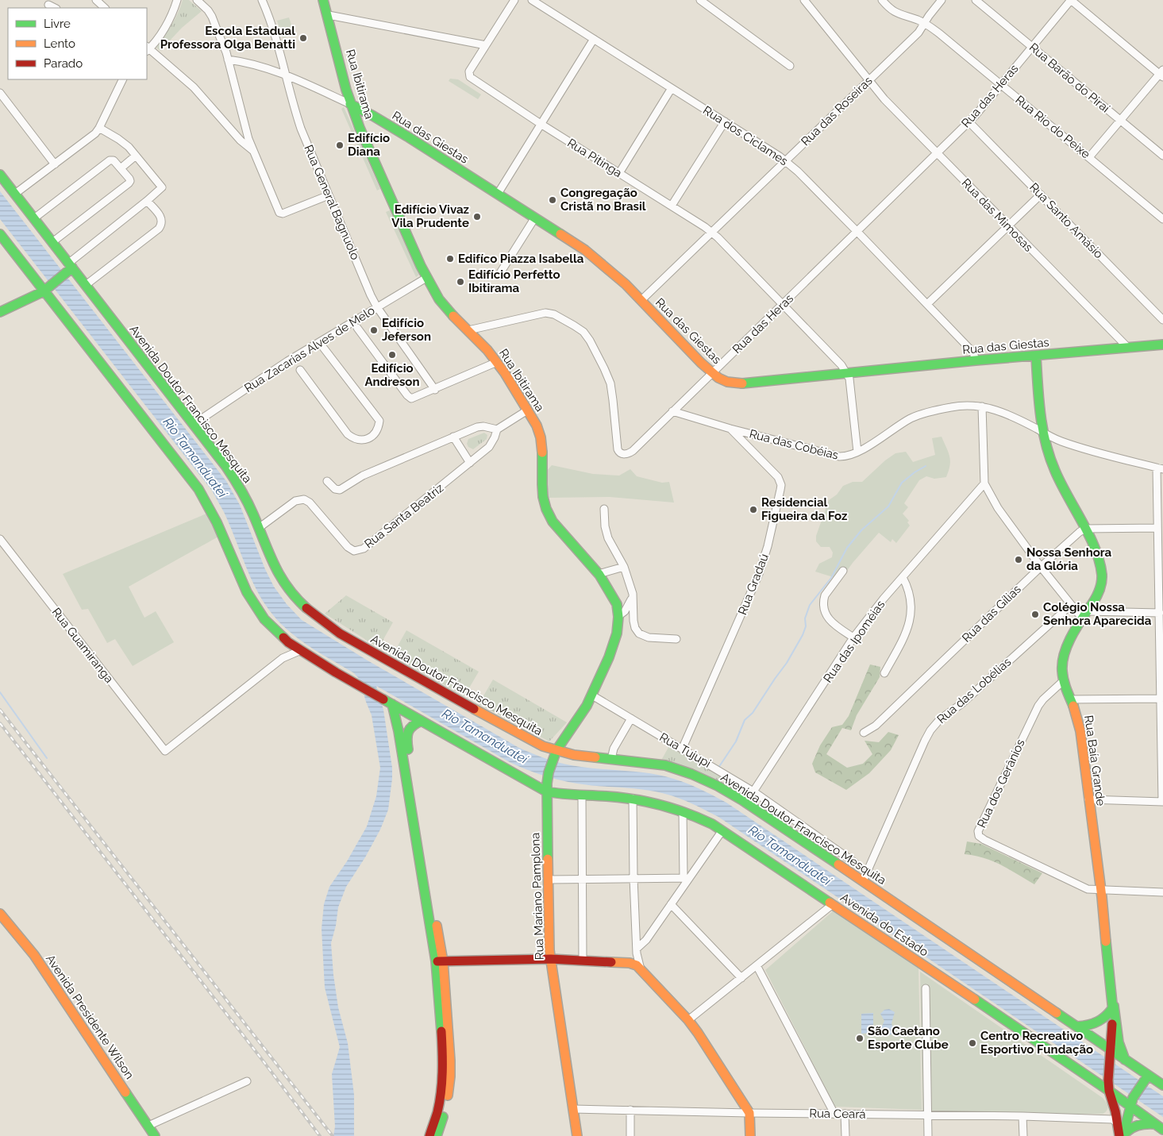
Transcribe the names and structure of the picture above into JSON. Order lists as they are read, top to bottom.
{
  "streets": {
    "main road": [
      "Rua Ibitirama",
      "Rua das Giestas",
      "Avenida Doutor Francisco Mesquita",
      "Rua Baía Grande",
      "Rua Mariano Pamplona",
      "Avenida do Estado",
      "Avenida Presidente Wilson"
    ],
    "street": [
      "Rua Barão do Piraí",
      "Rua das Heras",
      "Rua das Roseiras",
      "Rua Rio do Peixe",
      "Rua dos Ciclames",
      "Rua Pitinga",
      "Rua General Bagnuolo",
      "Rua das Mimosas",
      "Rua Santo Amásio",
      "Rua Zacarias Alves de Melo",
      "Rua das Cobéias",
      "Rua Santa Beatriz",
      "Rua Gradaú",
      "Rua das Gílias",
      "Rua das Ipoméias",
      "Rua Guamiranga",
      "Rua das Lobélias",
      "Rua Tujupi",
      "Rua dos Gerânios",
      "Rua Ceará"
    ]
  },
  "crossings": [
    ["Rua Barão do Piraí", "Rua das Heras"],
    ["Rua Ibitirama", "Rua das Heras"],
    ["Rua Ibitirama", "Rua das Giestas"],
    ["Rua Ibitirama", "Rua Zacarias Alves de Melo"],
    ["Rua Ibitirama", "Avenida Doutor Francisco Mesquita"],
    ["Rua Ibitirama", "Rua Tujupi"],
    ["Rua Ibitirama", "Rua Mariano Pamplona"],
    ["Rua das Heras", "Rua Rio do Peixe"],
    ["Rua das Heras", "Rua dos Ciclames"],
    ["Rua das Heras", "Rua das Giestas"],
    ["Rua das Heras", "Rua Pitinga"],
    ["Rua das Heras", "Rua das Mimosas"],
    ["Rua das Heras", "Rua Santo Amásio"],
    ["Rua das Heras", "Rua das Cobéias"],
    ["Rua das Roseiras", "Rua Rio do Peixe"],
    ["Rua das Roseiras", "Rua dos Ciclames"],
    ["Rua das Roseiras", "Rua das Giestas"],
    ["Rua das Roseiras", "Rua Pitinga"],
    ["Rua das Roseiras", "Rua das Mimosas"],
    ["Rua dos Ciclames", "Rua das Giestas"],
    ["Rua das Giestas", "Rua Pitinga"],
    ["Rua das Giestas", "Rua das Mimosas"],
    ["Rua das Giestas", "Rua Baía Grande"],
    ["Rua General Bagnuolo", "Rua Zacarias Alves de Melo"],
    ["Rua Zacarias Alves de Melo", "Avenida Doutor Francisco Mesquita"],
    ["Avenida Doutor Francisco Mesquita", "Rua Santa Beatriz"],
    ["Avenida Doutor Francisco Mesquita", "Rua das Lobélias"],
    ["Avenida Doutor Francisco Mesquita", "Rua Baía Grande"],
    ["Avenida Doutor Francisco Mesquita", "Rua Mariano Pamplona"],
    ["Rua das Cobéias", "Rua Gradaú"],
    ["Rua das Cobéias", "Rua Baía Grande"],
    ["Rua Gradaú", "Rua Tujupi"],
    ["Rua das Gílias", "Rua Baía Grande"],
    ["Rua das Ipoméias", "Rua Tujupi"],
    ["Rua Baía Grande", "Rua dos Gerânios"],
    ["Rua Baía Grande", "Avenida do Estado"],
    ["Rua Baía Grande", "Rua Ceará"],
    ["Rua Mariano Pamplona", "Avenida do Estado"],
    ["Rua Mariano Pamplona", "Rua Ceará"]
  ],
  "water": ["Rio Tamanduateí"],
  "places": [
    "Escola Estadual Professora Olga Benatti",
    "Edifício Diana",
    "Congregação Cristã no Brasil",
    "Edifício Vivaz Vila Prudente",
    "Edifíco Piazza Isabella",
    "Edifício Perfetto Ibitirama",
    "Edifício Jeferson",
    "Edifício Andreson",
    "Residencial Figueira da Foz",
    "Nossa Senhora da Glória",
    "Colégio Nossa Senhora Aparecida",
    "São Caetano Esporte Clube",
    "Centro Recreativo Esportivo Fundação"
  ],
  "legend": ["Livre", "Lento", "Parado"]
}
